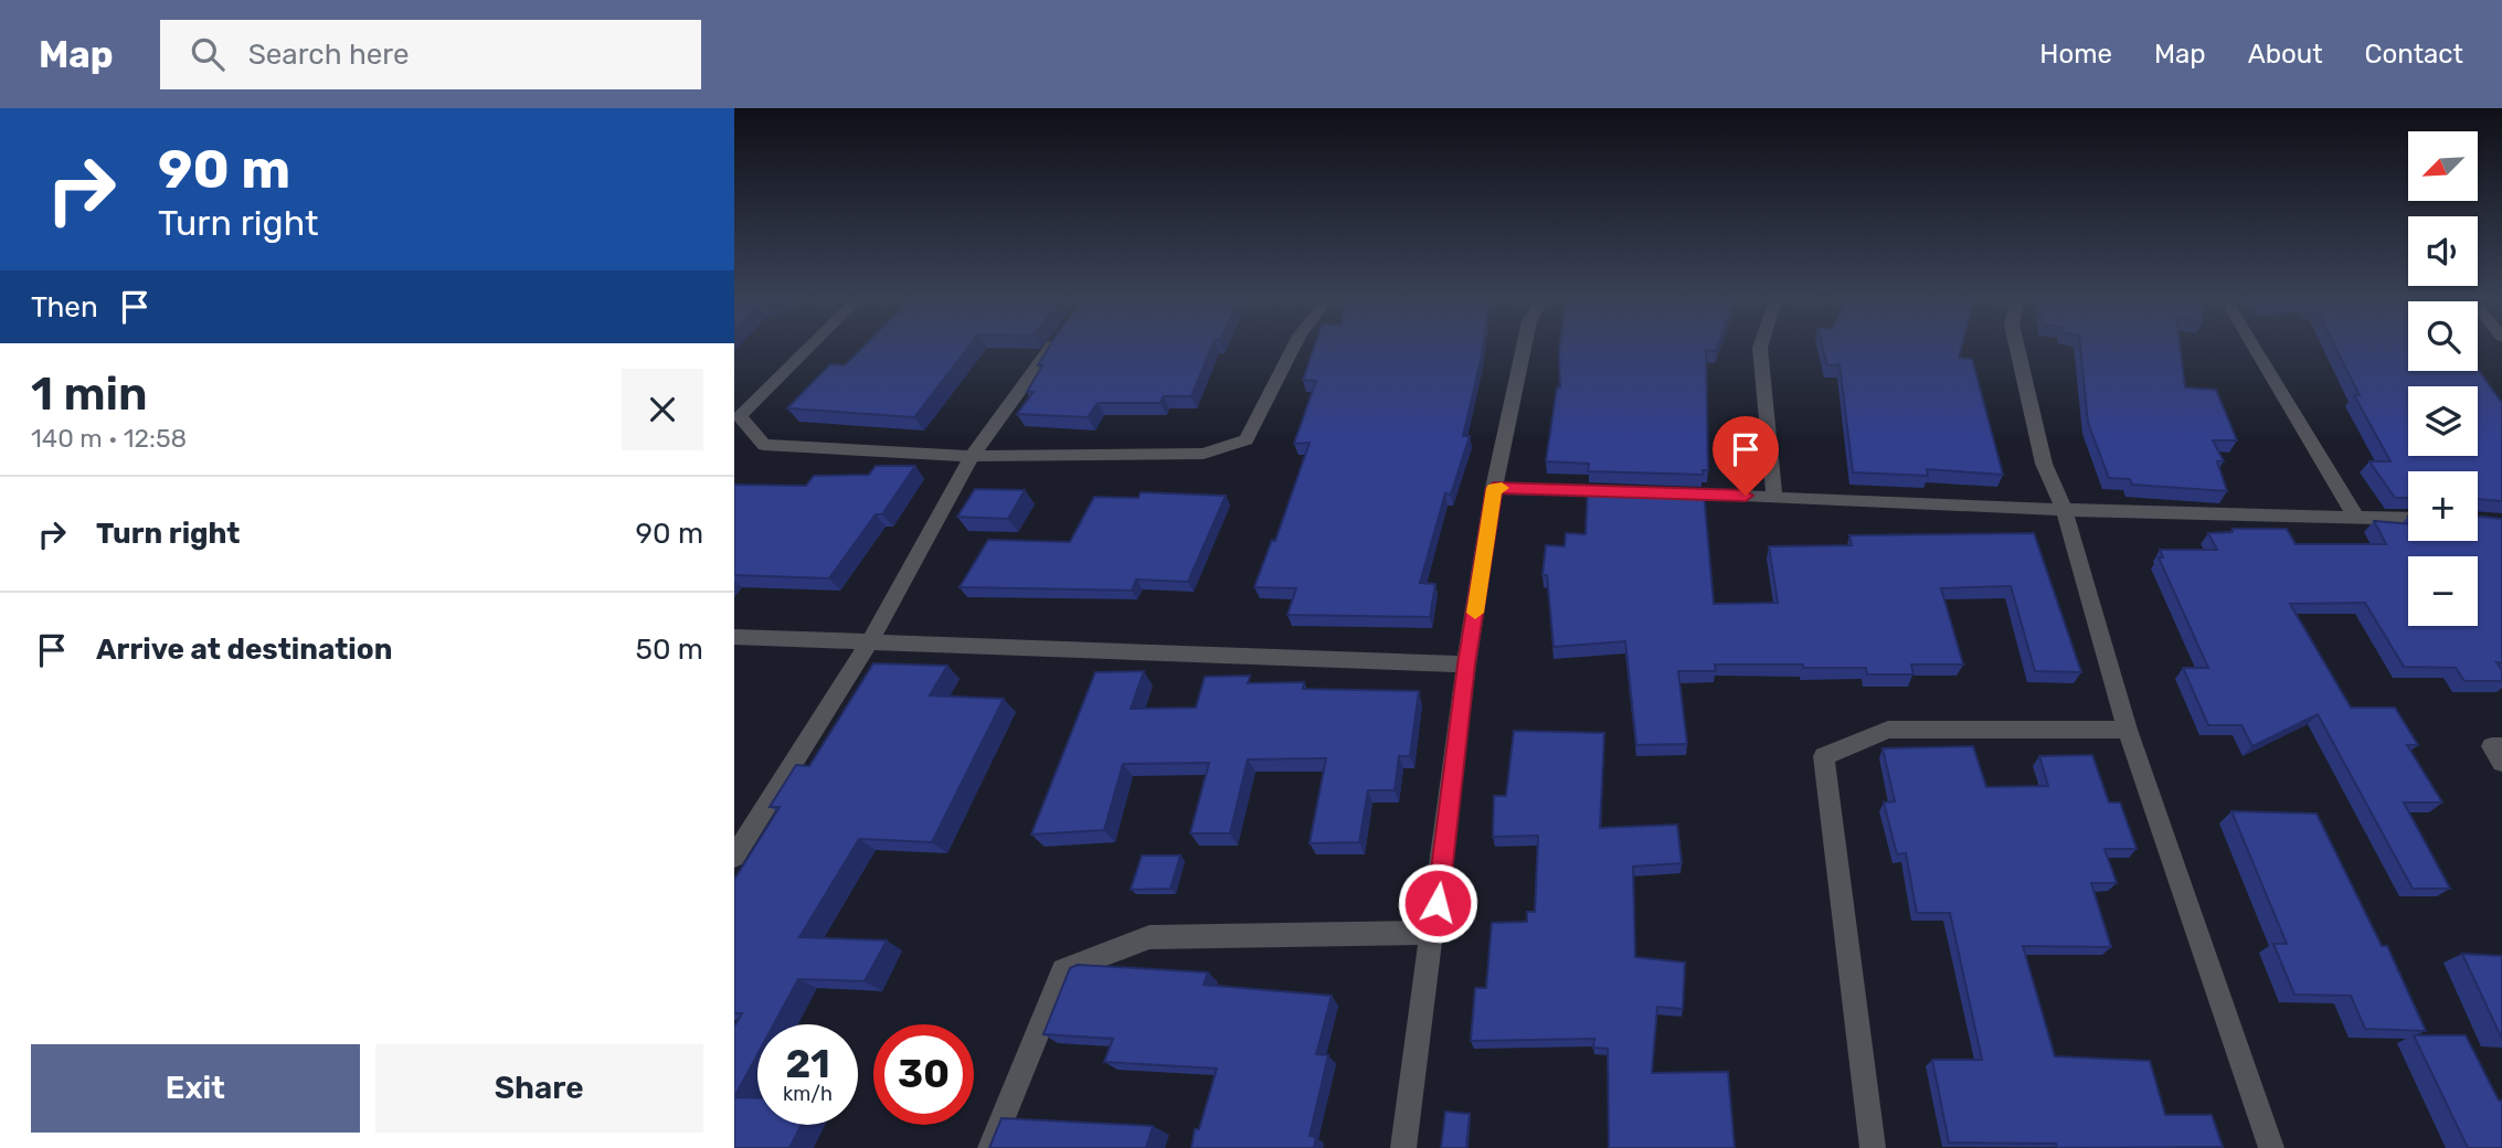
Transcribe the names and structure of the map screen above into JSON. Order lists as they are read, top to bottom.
{
  "north": "bottom left",
  "page": {
    "header": "Map",
    "search": "Search here",
    "nav": [
      "Home",
      "Map",
      "About",
      "Contact"
    ],
    "turn": ["90 m", "Turn right"],
    "map_buttons": ["+", "−"],
    "then": "Then",
    "heading": ["1 min", "140 m · 12:58"],
    "list": [
      {
        "name": "Turn right",
        "value": "90 m"
      },
      {
        "name": "Arrive at destination",
        "value": "50 m"
      }
    ],
    "speed": "21 km/h",
    "limit": "30",
    "buttons": ["Exit", "Share"]
  }
}
